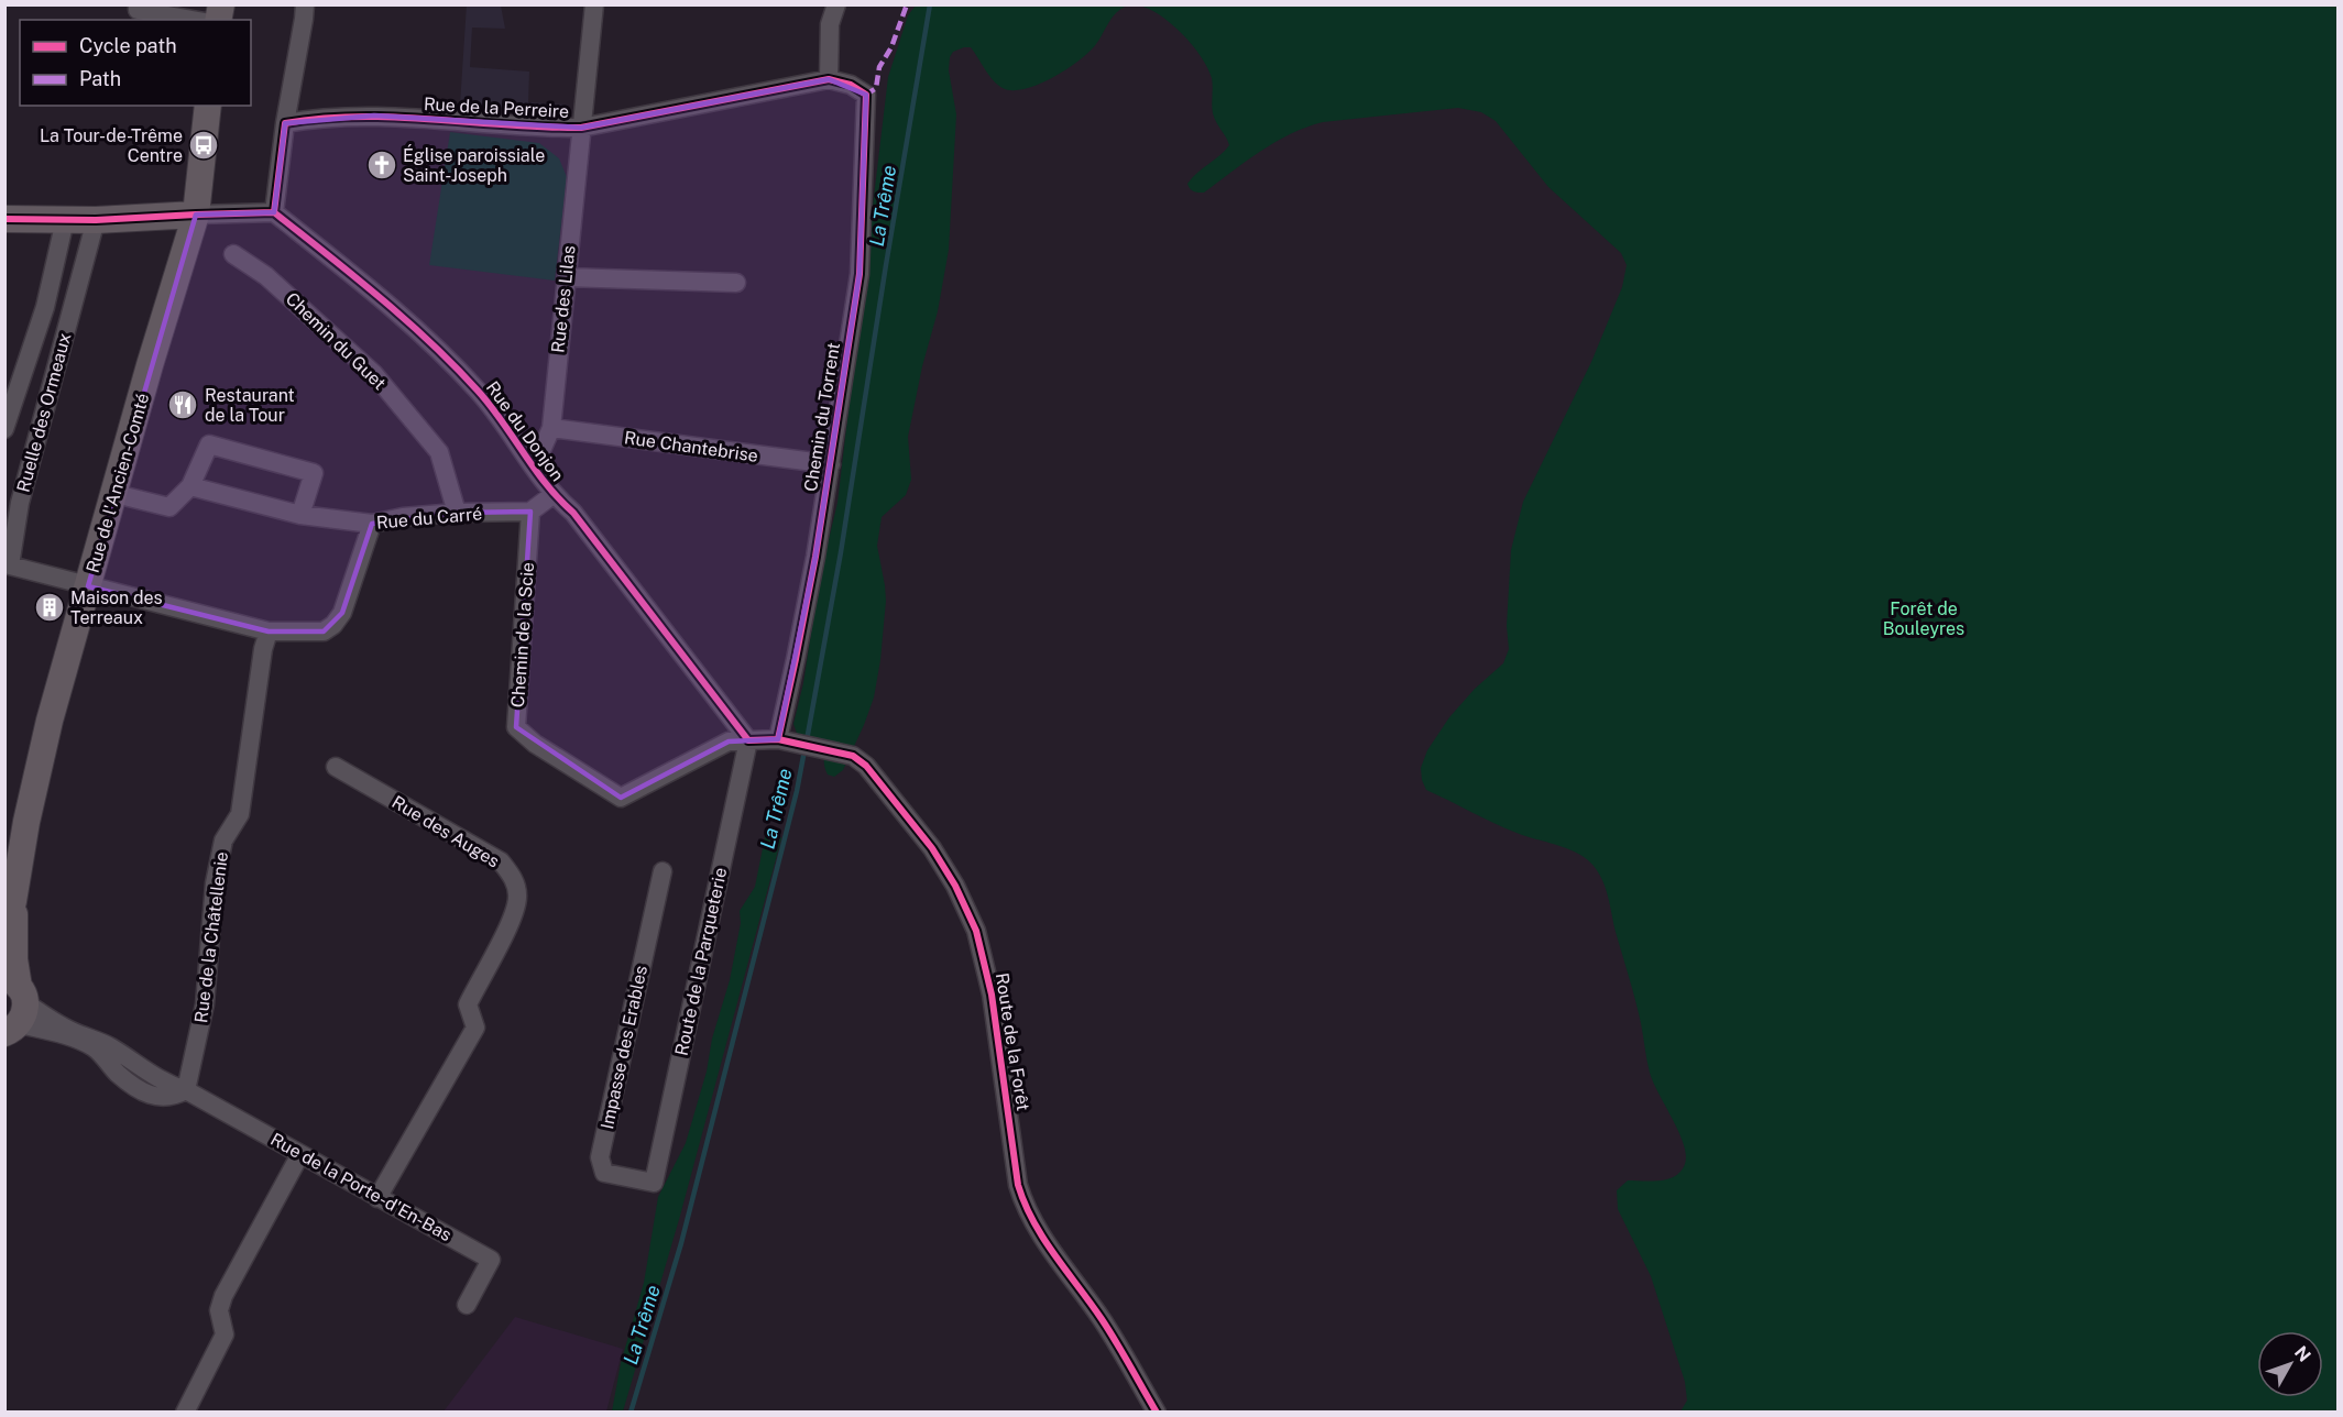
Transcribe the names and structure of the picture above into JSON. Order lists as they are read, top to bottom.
{
  "streets": {
    "main road": ["Rue de l'Ancien-Comté"],
    "street": [
      "Rue de la Perreire",
      "Rue des Lilas",
      "Chemin du Guet",
      "Ruelle des Ormeaux",
      "Chemin du Torrent",
      "Rue du Donjon",
      "Rue Chantebrise",
      "Rue du Carré",
      "Chemin de la Scie",
      "Rue des Auges",
      "Rue de la Châtellenie",
      "Route de la Parqueterie",
      "Route de la Forêt",
      "Impasse des Erables",
      "Rue de la Porte-d'En-Bas"
    ]
  },
  "crossings": [
    ["Rue de la Perreire", "Rue des Lilas"],
    ["Rue de la Perreire", "Chemin du Torrent"],
    ["Rue des Lilas", "Rue du Donjon"],
    ["Rue des Lilas", "Rue Chantebrise"],
    ["Chemin du Guet", "Rue du Carré"],
    ["Ruelle des Ormeaux", "Rue de l'Ancien-Comté"],
    ["Chemin du Torrent", "Rue Chantebrise"],
    ["Chemin du Torrent", "Route de la Forêt"],
    ["Rue du Donjon", "Chemin de la Scie"],
    ["Rue du Donjon", "Route de la Parqueterie"],
    ["Rue du Carré", "Chemin de la Scie"],
    ["Chemin de la Scie", "Route de la Parqueterie"],
    ["Rue des Auges", "Rue de la Porte-d'En-Bas"],
    ["Rue de la Châtellenie", "Rue de la Porte-d'En-Bas"],
    ["Route de la Parqueterie", "Impasse des Erables"]
  ],
  "water": ["La Trême"],
  "parks": ["Forêt de Bouleyres"],
  "places": {
    "bus stop": ["La Tour-de-Trême Centre"],
    "church": ["Église paroissiale Saint-Joseph"],
    "restaurant": ["Restaurant de la Tour"],
    "building": ["Maison des Terreaux"]
  },
  "legend": ["Cycle path", "Path"],
  "north": "top right"
}
